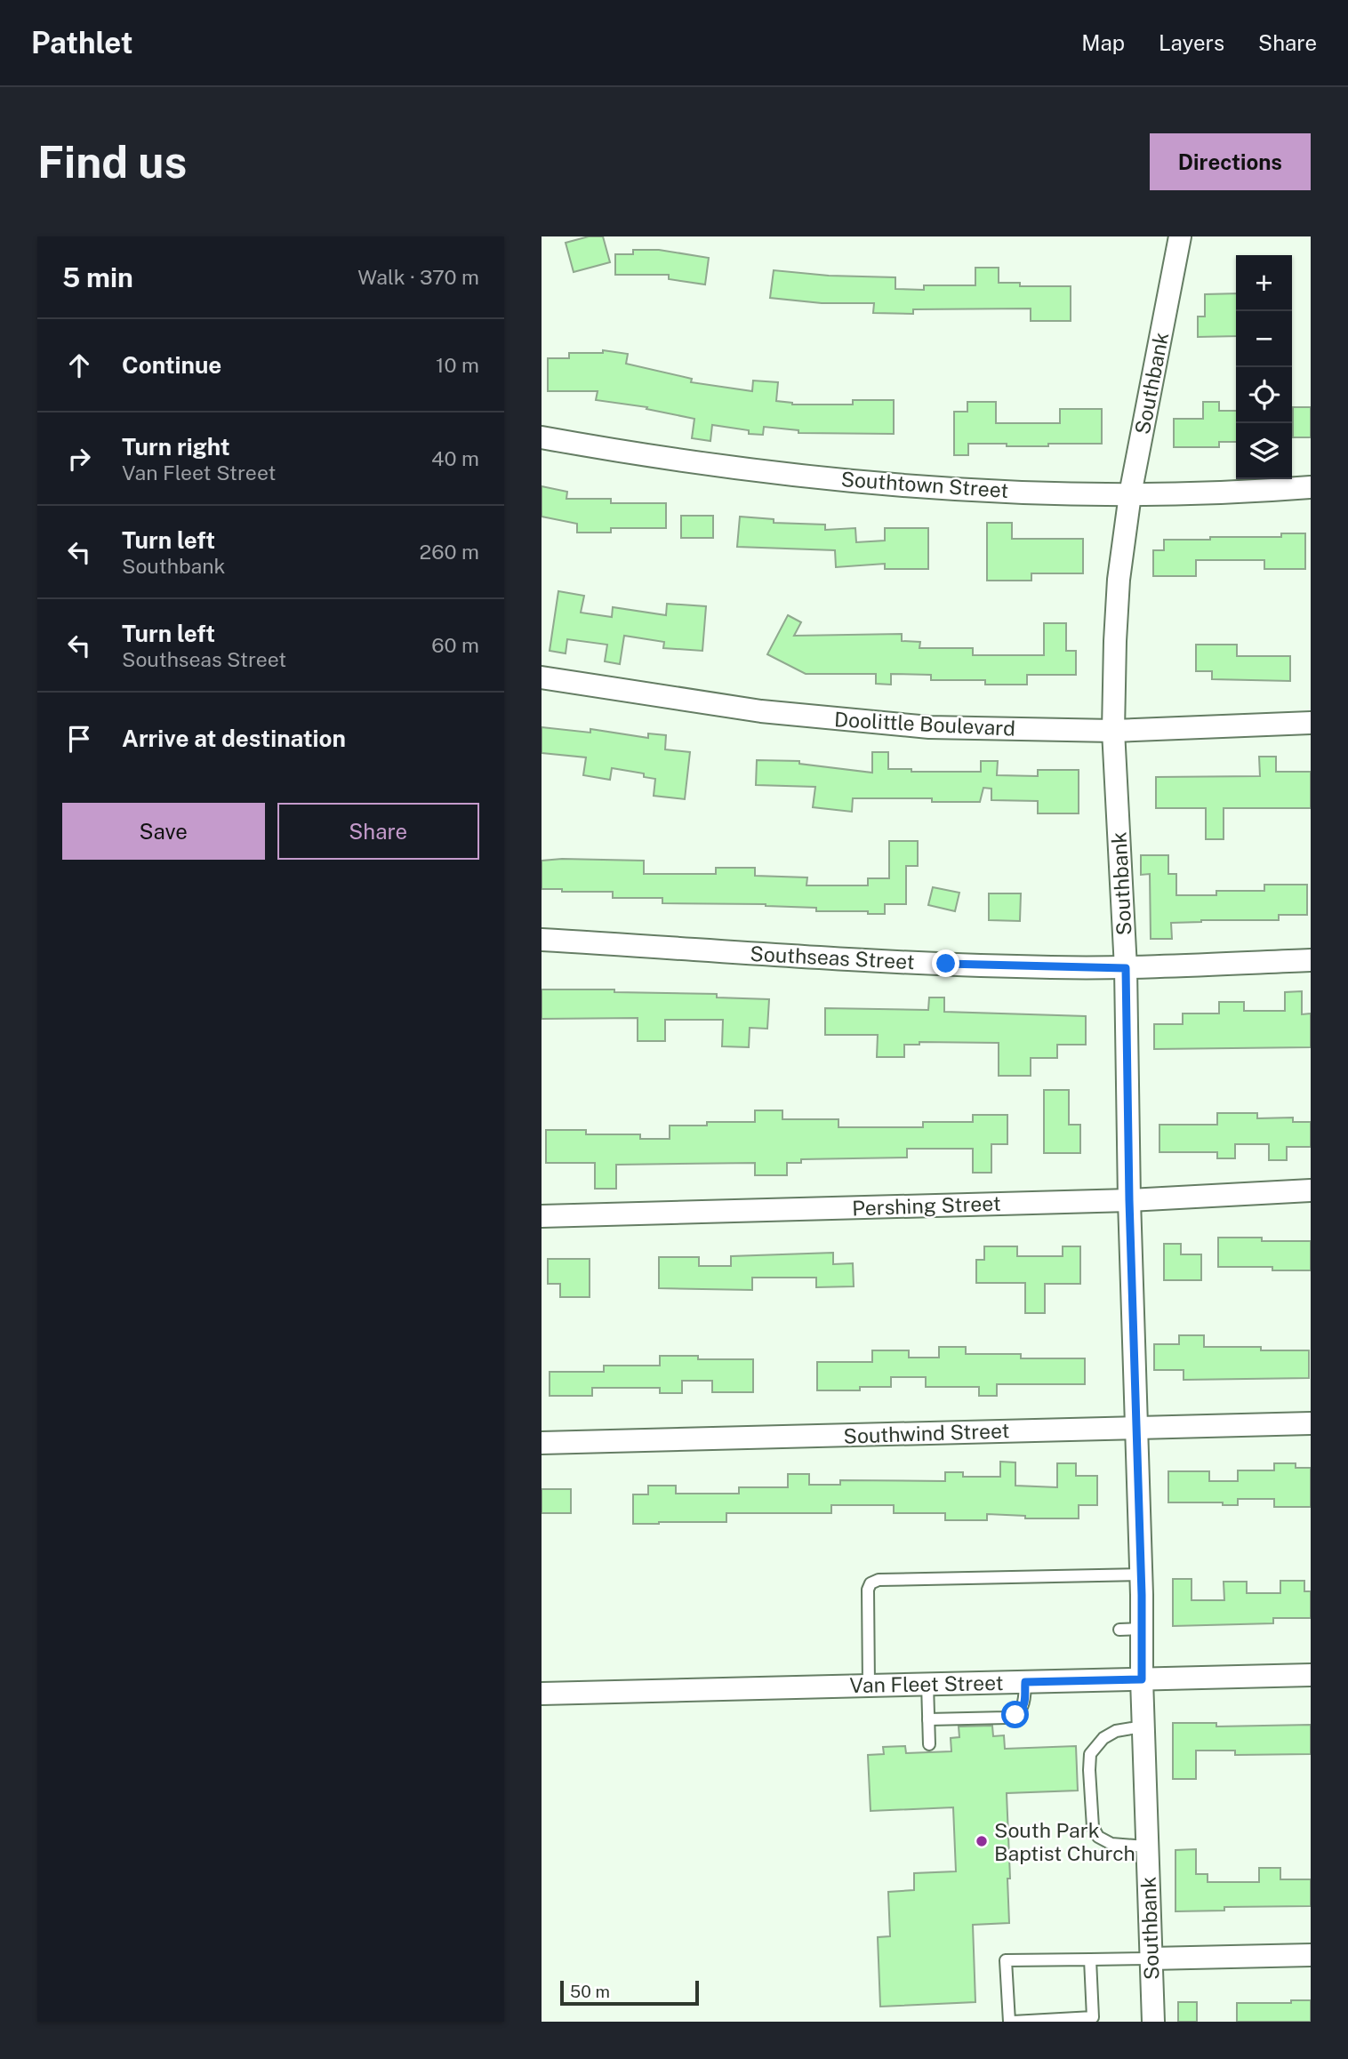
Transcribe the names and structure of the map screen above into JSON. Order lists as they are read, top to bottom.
{
  "streets": {
    "street": [
      "Southbank",
      "Southtown Street",
      "Doolittle Boulevard",
      "Southseas Street",
      "Pershing Street",
      "Southwind Street",
      "Van Fleet Street"
    ]
  },
  "crossings": [
    ["Southbank", "Southtown Street"],
    ["Southbank", "Doolittle Boulevard"],
    ["Southbank", "Southseas Street"],
    ["Southbank", "Pershing Street"],
    ["Southbank", "Southwind Street"],
    ["Southbank", "Van Fleet Street"]
  ],
  "places": ["South Park Baptist Church"],
  "scale_bar": "50 m",
  "page": {
    "header": "Pathlet",
    "nav": ["Map", "Layers", "Share"],
    "buttons": [
      "Directions",
      ["Save", "Share"]
    ],
    "title": "Find us",
    "heading": ["5 min", "Walk · 370 m"],
    "map_buttons": ["+", "−"],
    "list": [
      ["Continue", "10 m"],
      ["Turn right", "Van Fleet Street", "40 m"],
      ["Turn left", "Southbank", "260 m"],
      ["Turn left", "Southseas Street", "60 m"],
      "Arrive at destination"
    ],
    "scale": "50 m"
  }
}
